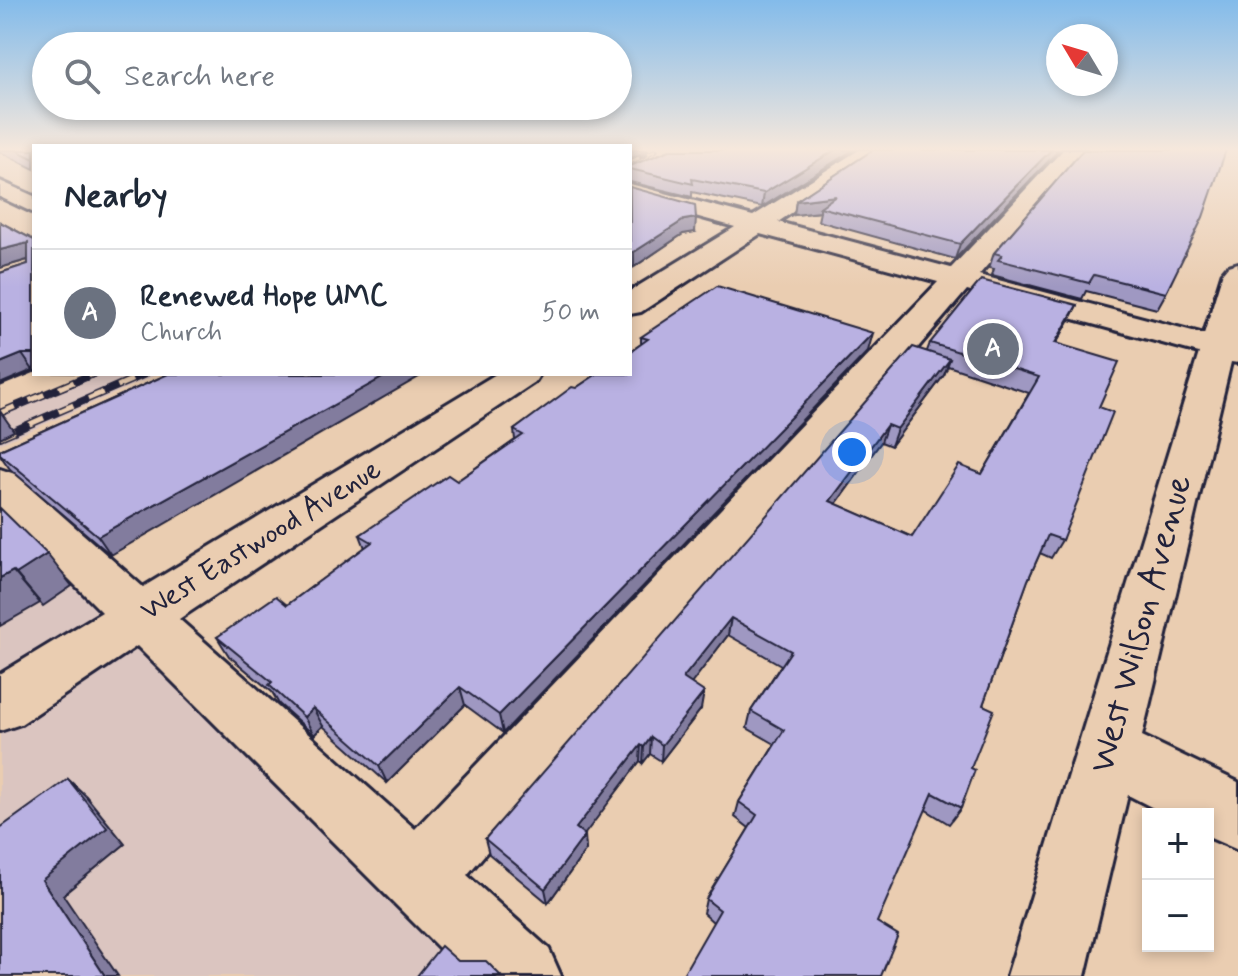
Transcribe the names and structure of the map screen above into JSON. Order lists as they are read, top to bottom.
{
  "streets": {
    "street": ["West Eastwood Avenue", "West Wilson Avenue"]
  },
  "north": "top left",
  "page": {
    "search": "Search here",
    "heading": "Nearby",
    "list": [
      {
        "mark": "A",
        "name": "Renewed Hope UMC",
        "note": "Church",
        "value": "50 m"
      }
    ],
    "pins": "A",
    "map_buttons": ["+", "−"]
  }
}
